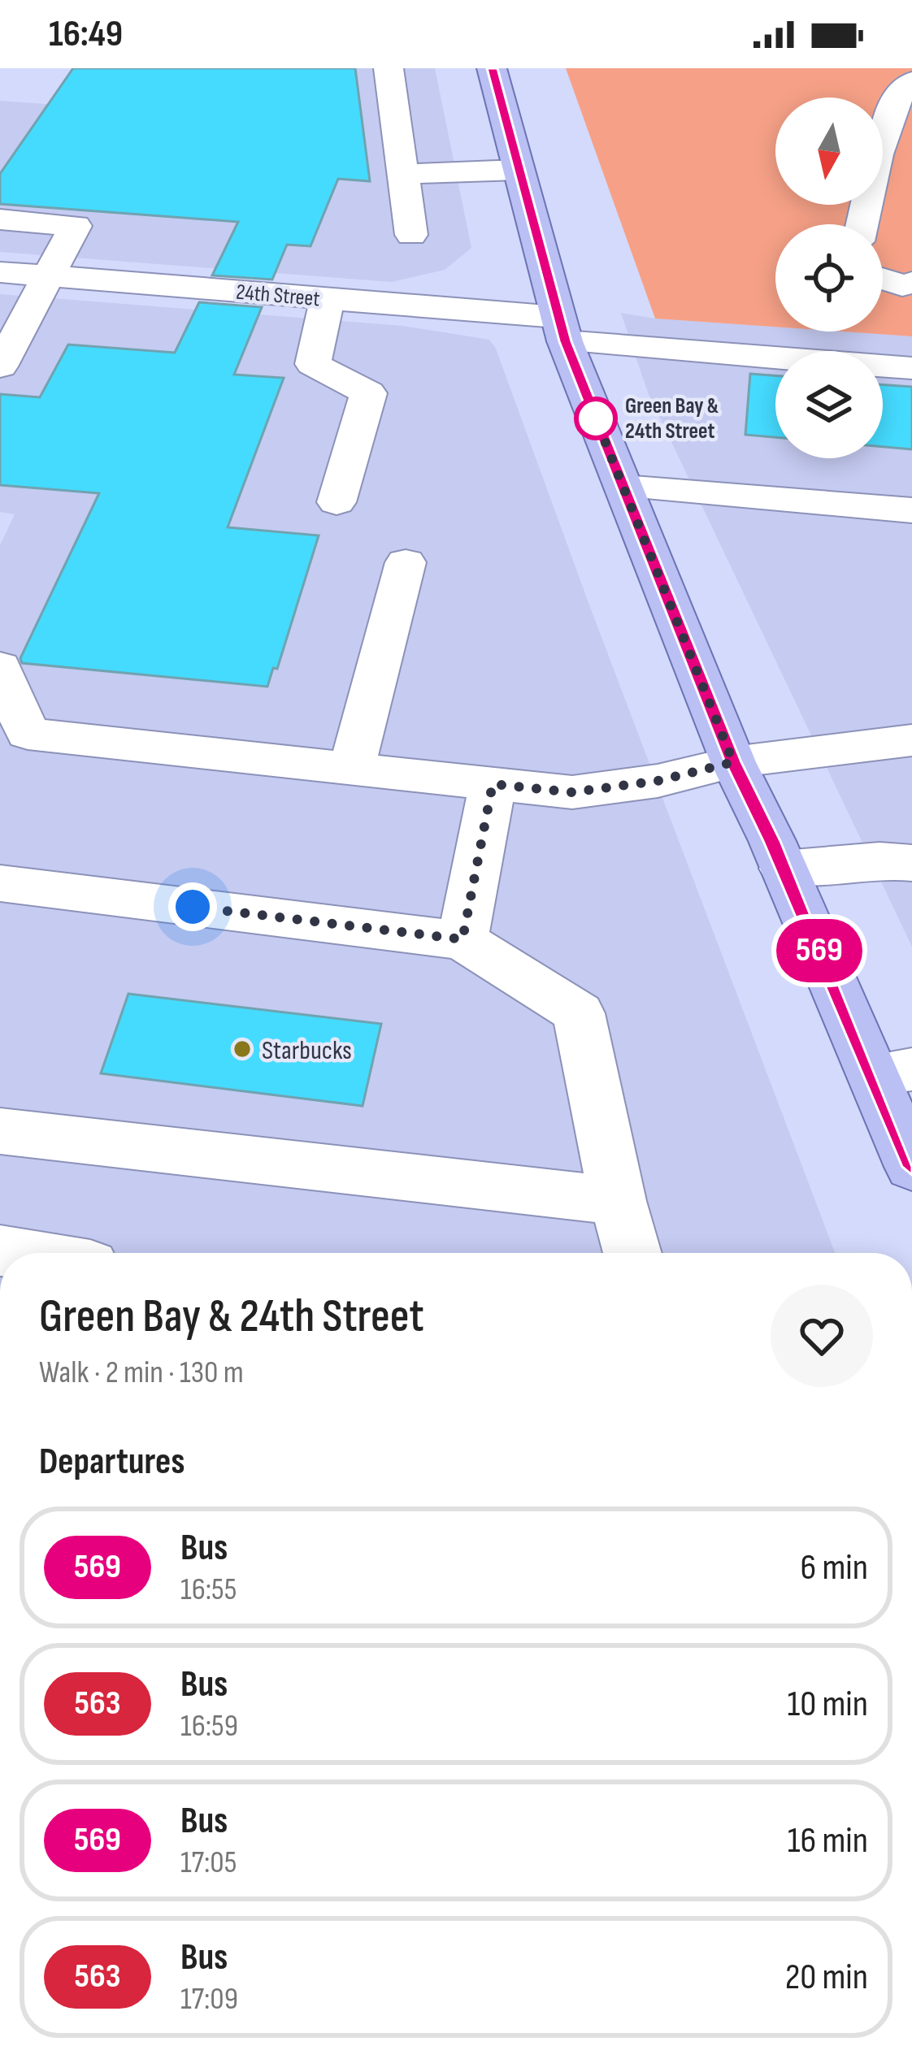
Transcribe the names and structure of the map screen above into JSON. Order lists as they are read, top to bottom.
{
  "streets": {
    "street": ["24th Street"]
  },
  "places": ["Green Bay & 24th Street", "Starbucks"],
  "lines": ["bus line 569"],
  "north": "bottom",
  "page": {
    "status": "16:49",
    "on_map": "569",
    "heading": [
      ["Green Bay & 24th Street", "Walk · 2 min · 130 m"],
      "Departures"
    ],
    "list": [
      {
        "mark": "569",
        "name": "Bus",
        "note": "16:55",
        "value": "6 min"
      },
      {
        "mark": "563",
        "name": "Bus",
        "note": "16:59",
        "value": "10 min"
      },
      {
        "mark": "569",
        "name": "Bus",
        "note": "17:05",
        "value": "16 min"
      },
      {
        "mark": "563",
        "name": "Bus",
        "note": "17:09",
        "value": "20 min"
      }
    ]
  }
}
